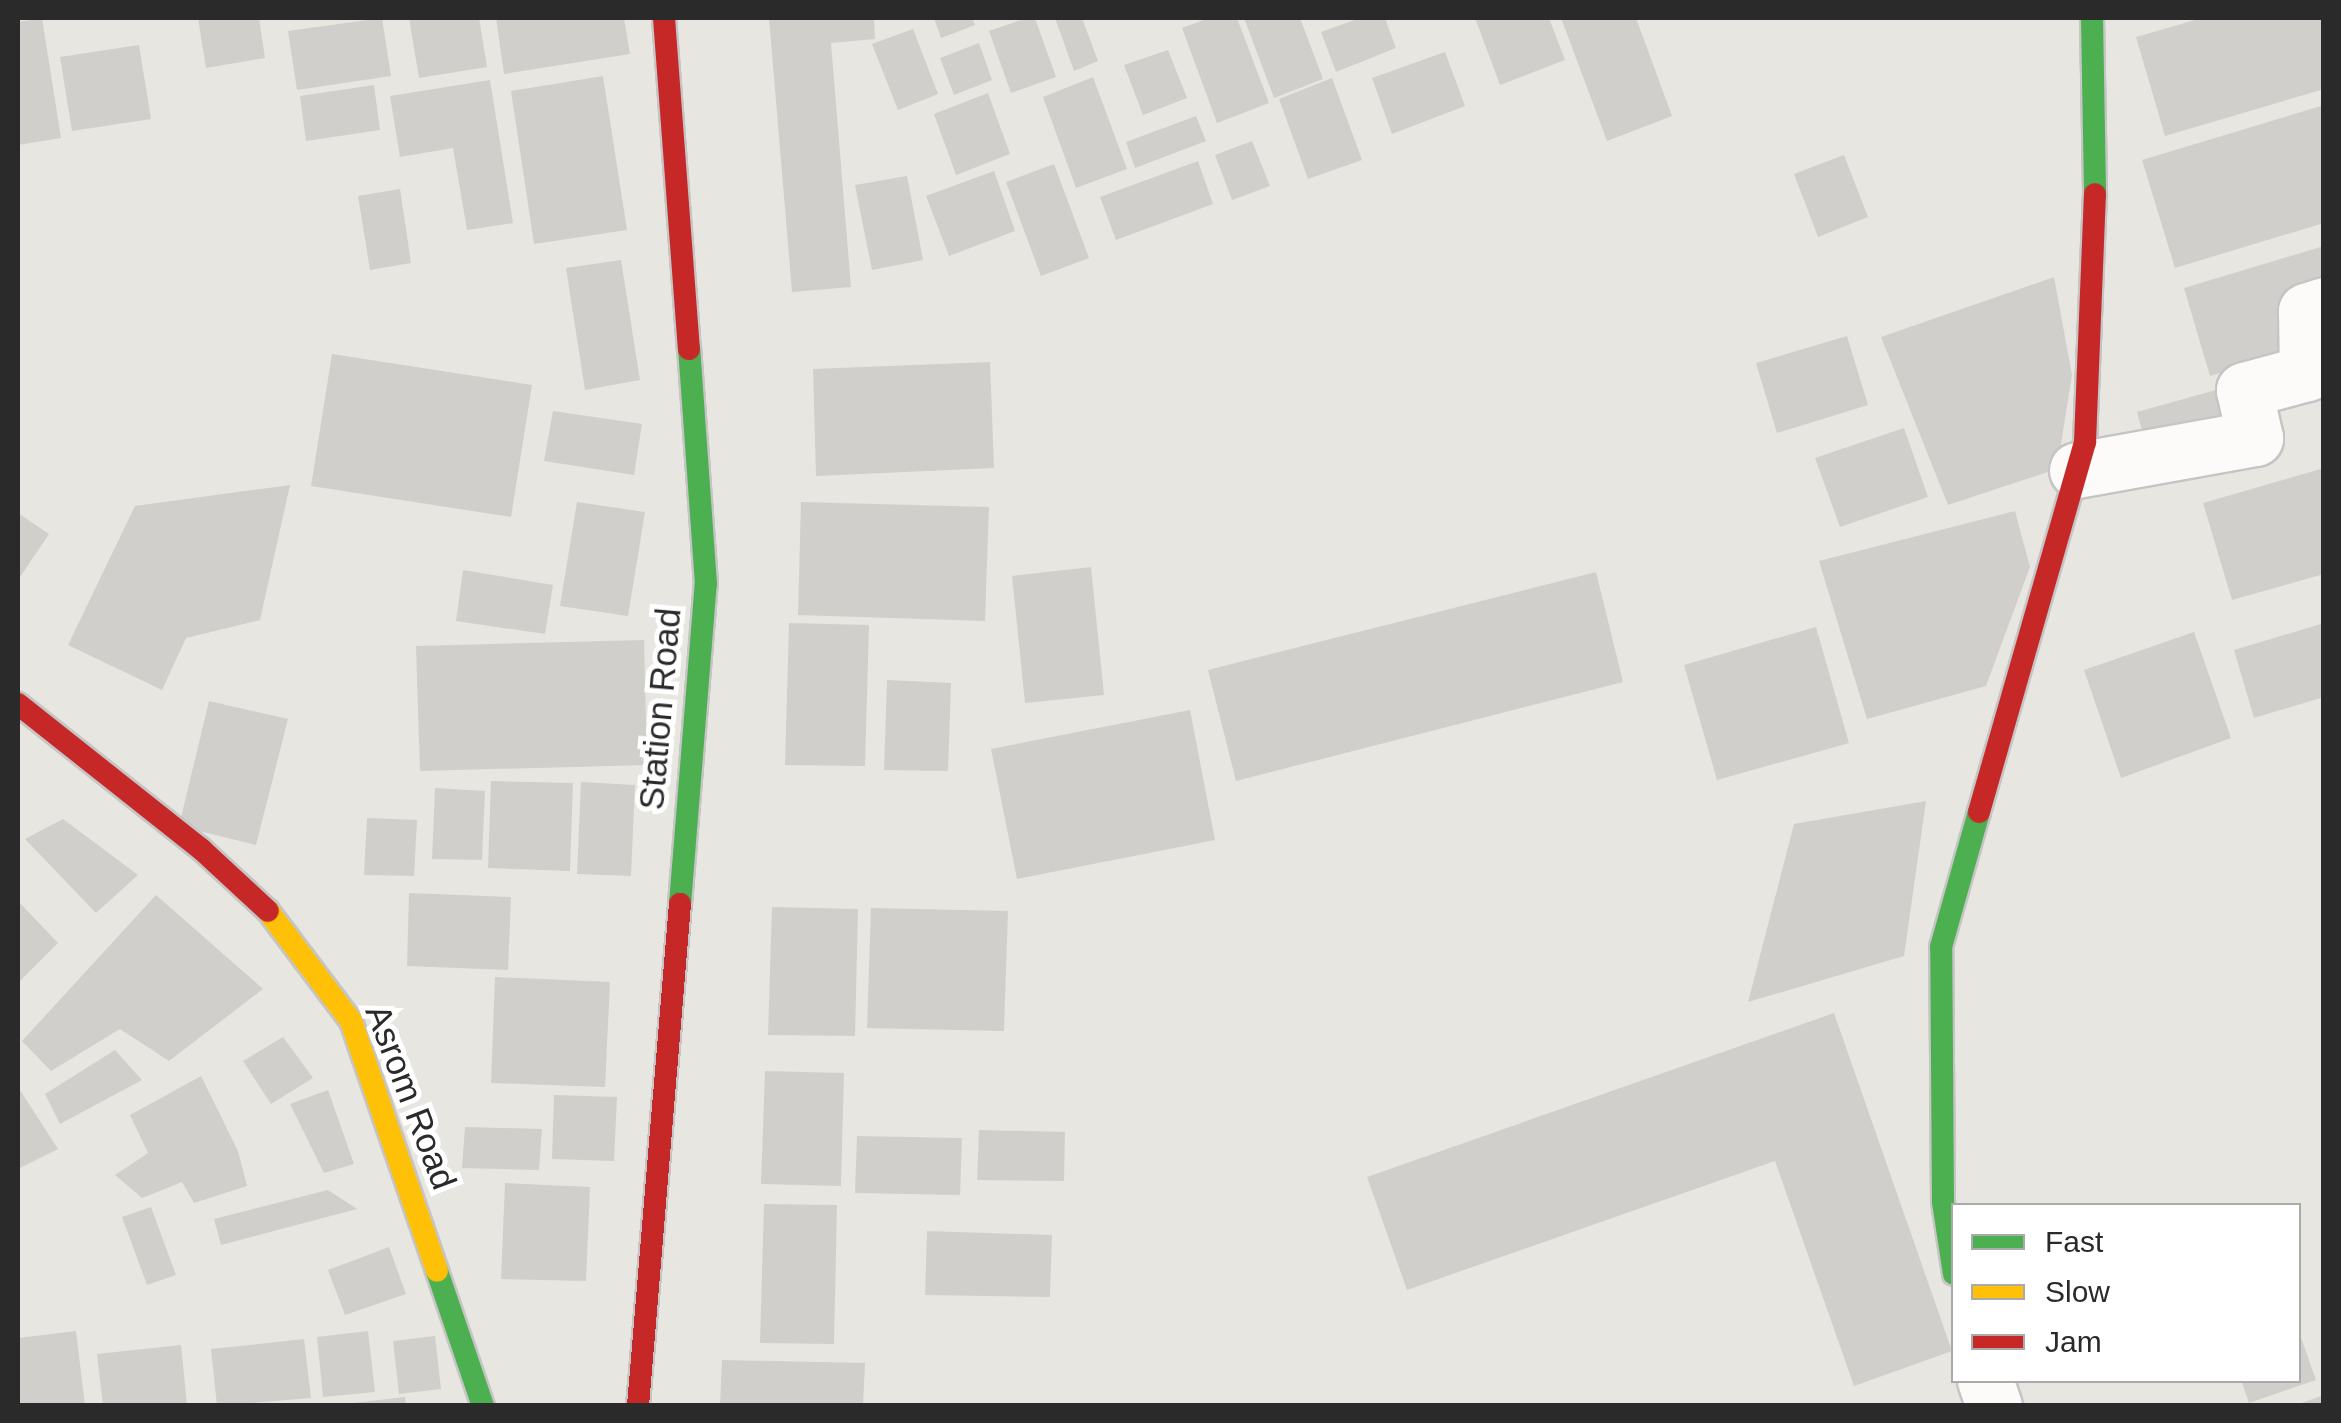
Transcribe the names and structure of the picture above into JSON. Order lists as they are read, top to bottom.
{
  "streets": {
    "street": ["Station Road", "Asrom Road"]
  },
  "legend": ["Fast", "Slow", "Jam"]
}
